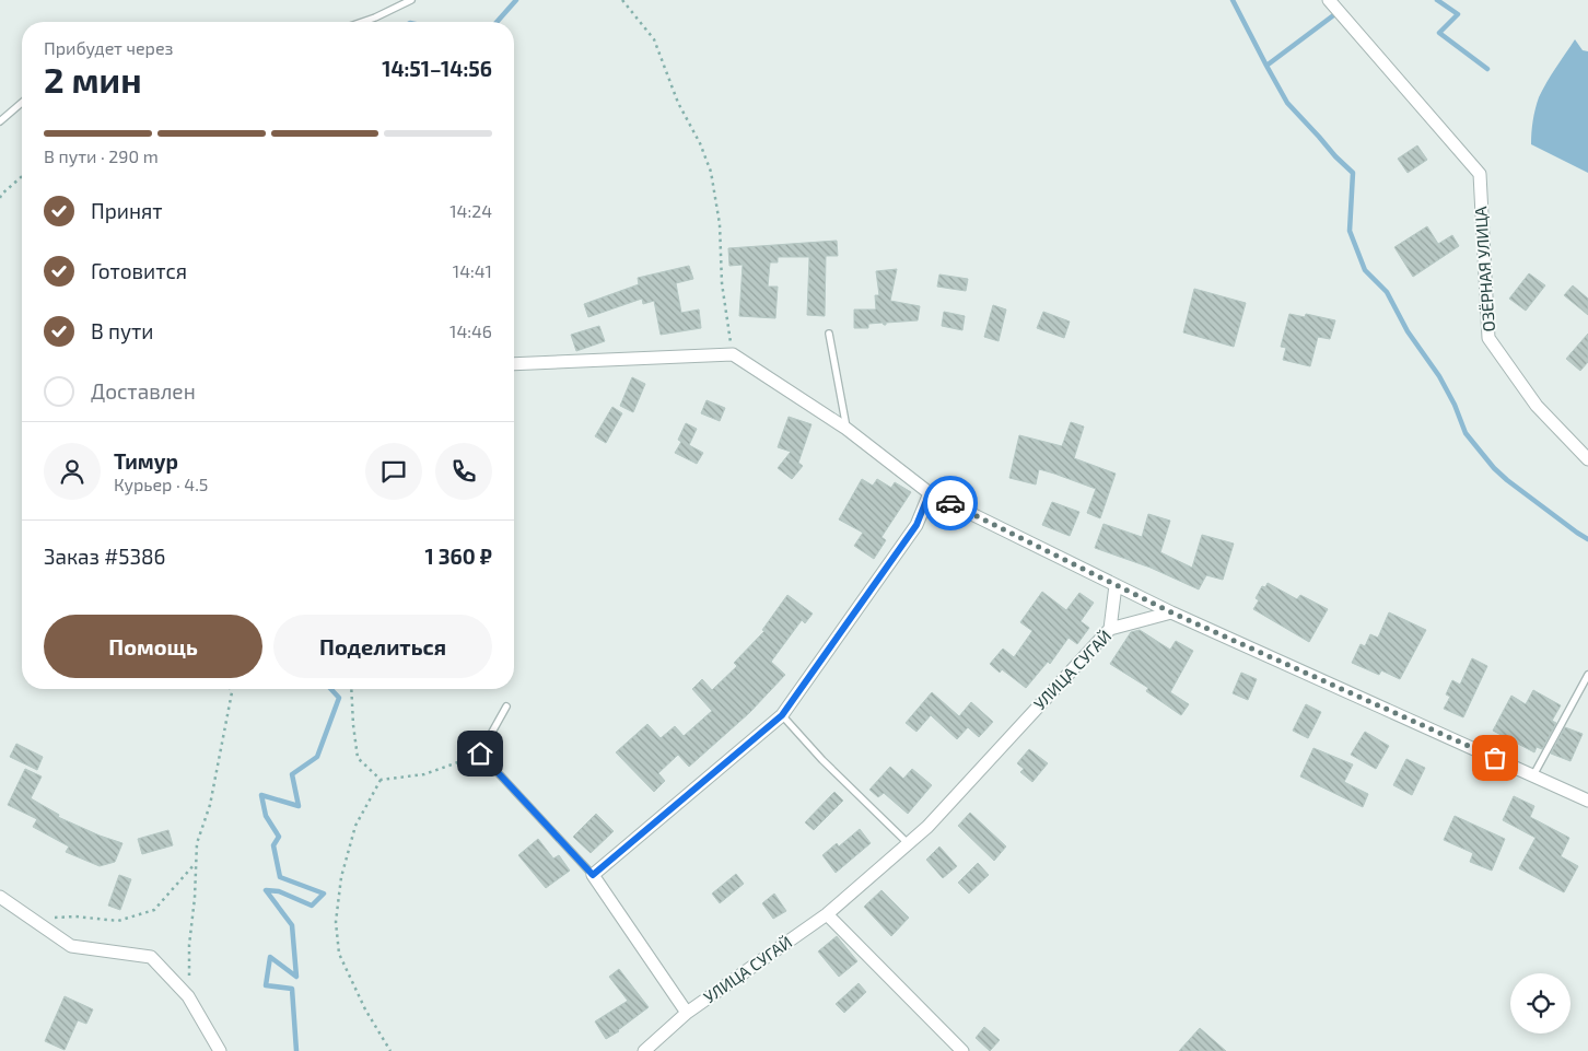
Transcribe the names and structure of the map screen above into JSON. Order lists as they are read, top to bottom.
{
  "streets": {
    "street": ["ОЗЁРНАЯ УЛИЦА", "УЛИЦА СУГАЙ"]
  },
  "page": {
    "heading": ["2 мин", "Прибудет через", "14:51–14:56"],
    "panel": [
      "Тимур",
      "Курьер · 4.5",
      "Заказ #5386",
      "1 360 ₽"
    ],
    "bar": "В пути · 290 m",
    "list": [
      ["Принят", "14:24"],
      ["Готовится", "14:41"],
      ["В пути", "14:46"],
      "Доставлен"
    ],
    "buttons": ["Помощь", "Поделиться"]
  }
}
